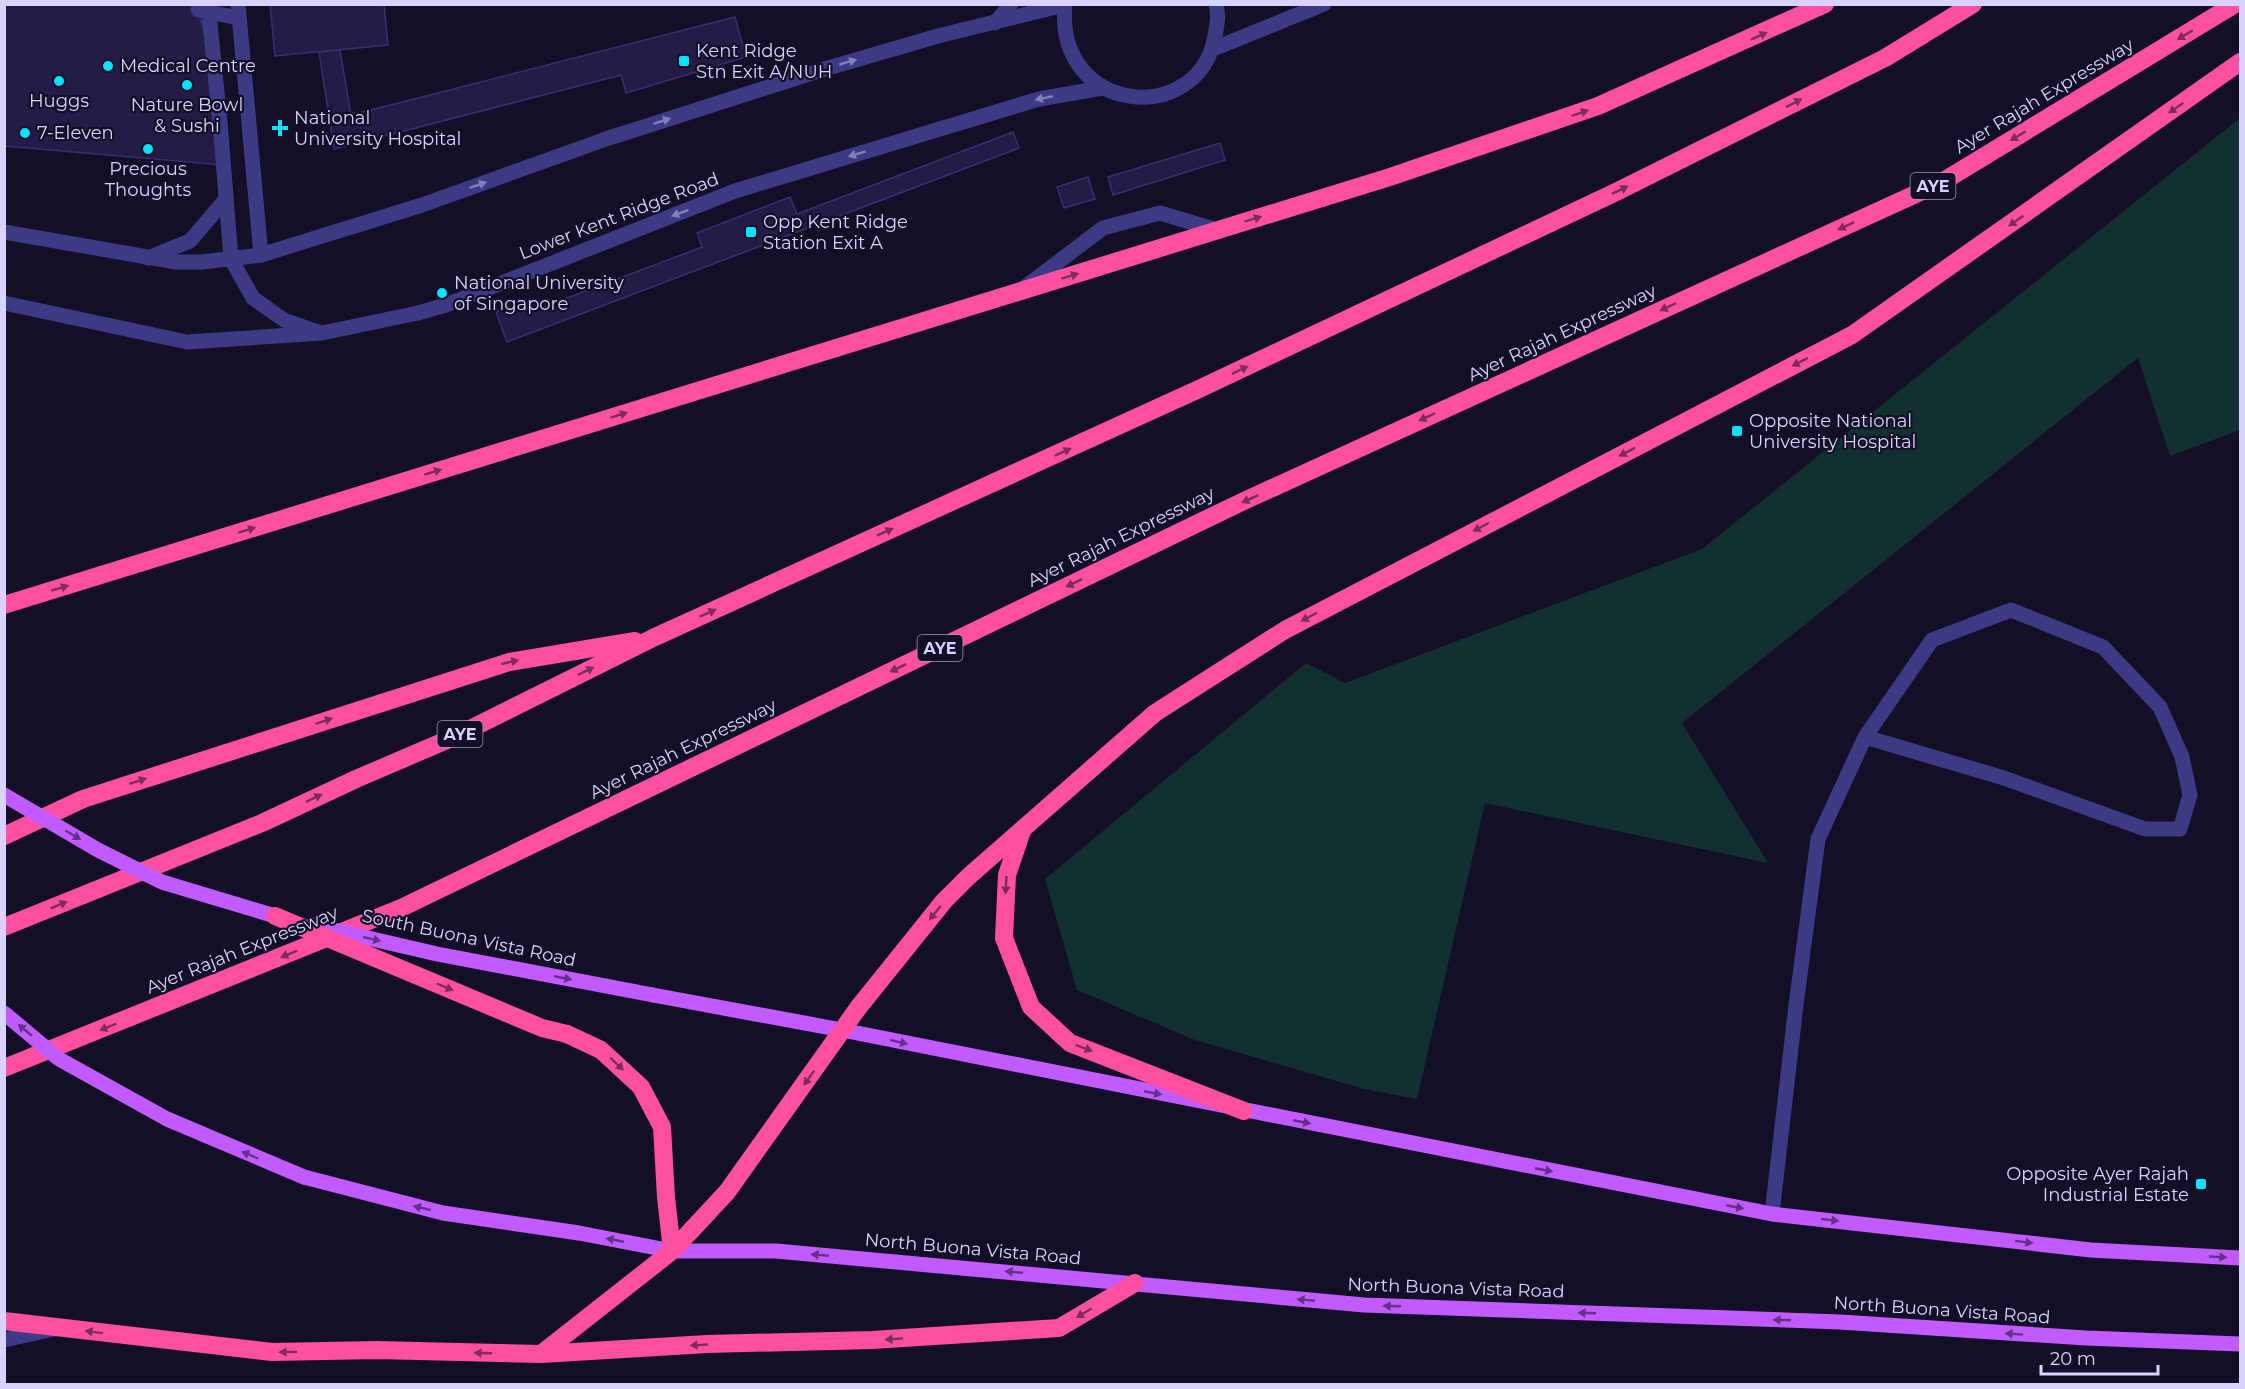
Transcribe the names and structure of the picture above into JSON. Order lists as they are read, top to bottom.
{
  "streets": {
    "highway": ["Ayer Rajah Expressway", "AYE"],
    "main road": ["South Buona Vista Road", "North Buona Vista Road"],
    "street": ["Lower Kent Ridge Road"]
  },
  "one_way": ["South Buona Vista Road"],
  "places": {
    "transit": [
      "Kent Ridge Stn Exit A/NUH",
      "Opp Kent Ridge Station Exit A",
      "Opposite National University Hospital",
      "Opposite Ayer Rajah Industrial Estate"
    ],
    "other": [
      "Medical Centre",
      "Huggs",
      "Nature Bowl & Sushi",
      "7-Eleven",
      "Precious Thoughts",
      "National University of Singapore"
    ],
    "health": ["National University Hospital"]
  },
  "scale_bar": "20 m"
}
